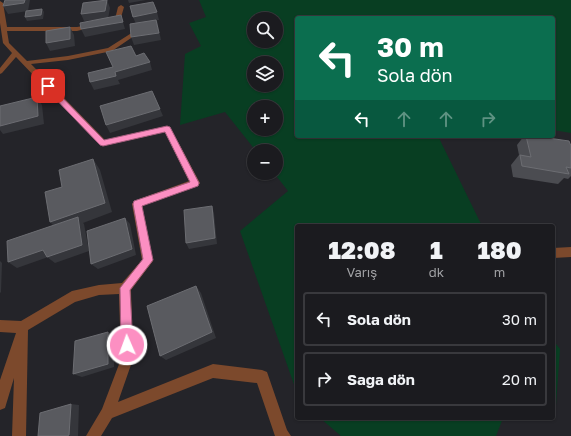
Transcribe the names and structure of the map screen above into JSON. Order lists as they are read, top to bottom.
{
  "page": {
    "map_buttons": ["+", "−"],
    "turn": ["30 m", "Sola dön"],
    "eta": [
      "12:08",
      "Varış",
      "1",
      "dk",
      "180",
      "m"
    ],
    "list": [
      {
        "name": "Sola dön",
        "value": "30 m"
      },
      {
        "name": "Sağa dön",
        "value": "20 m"
      }
    ]
  }
}
